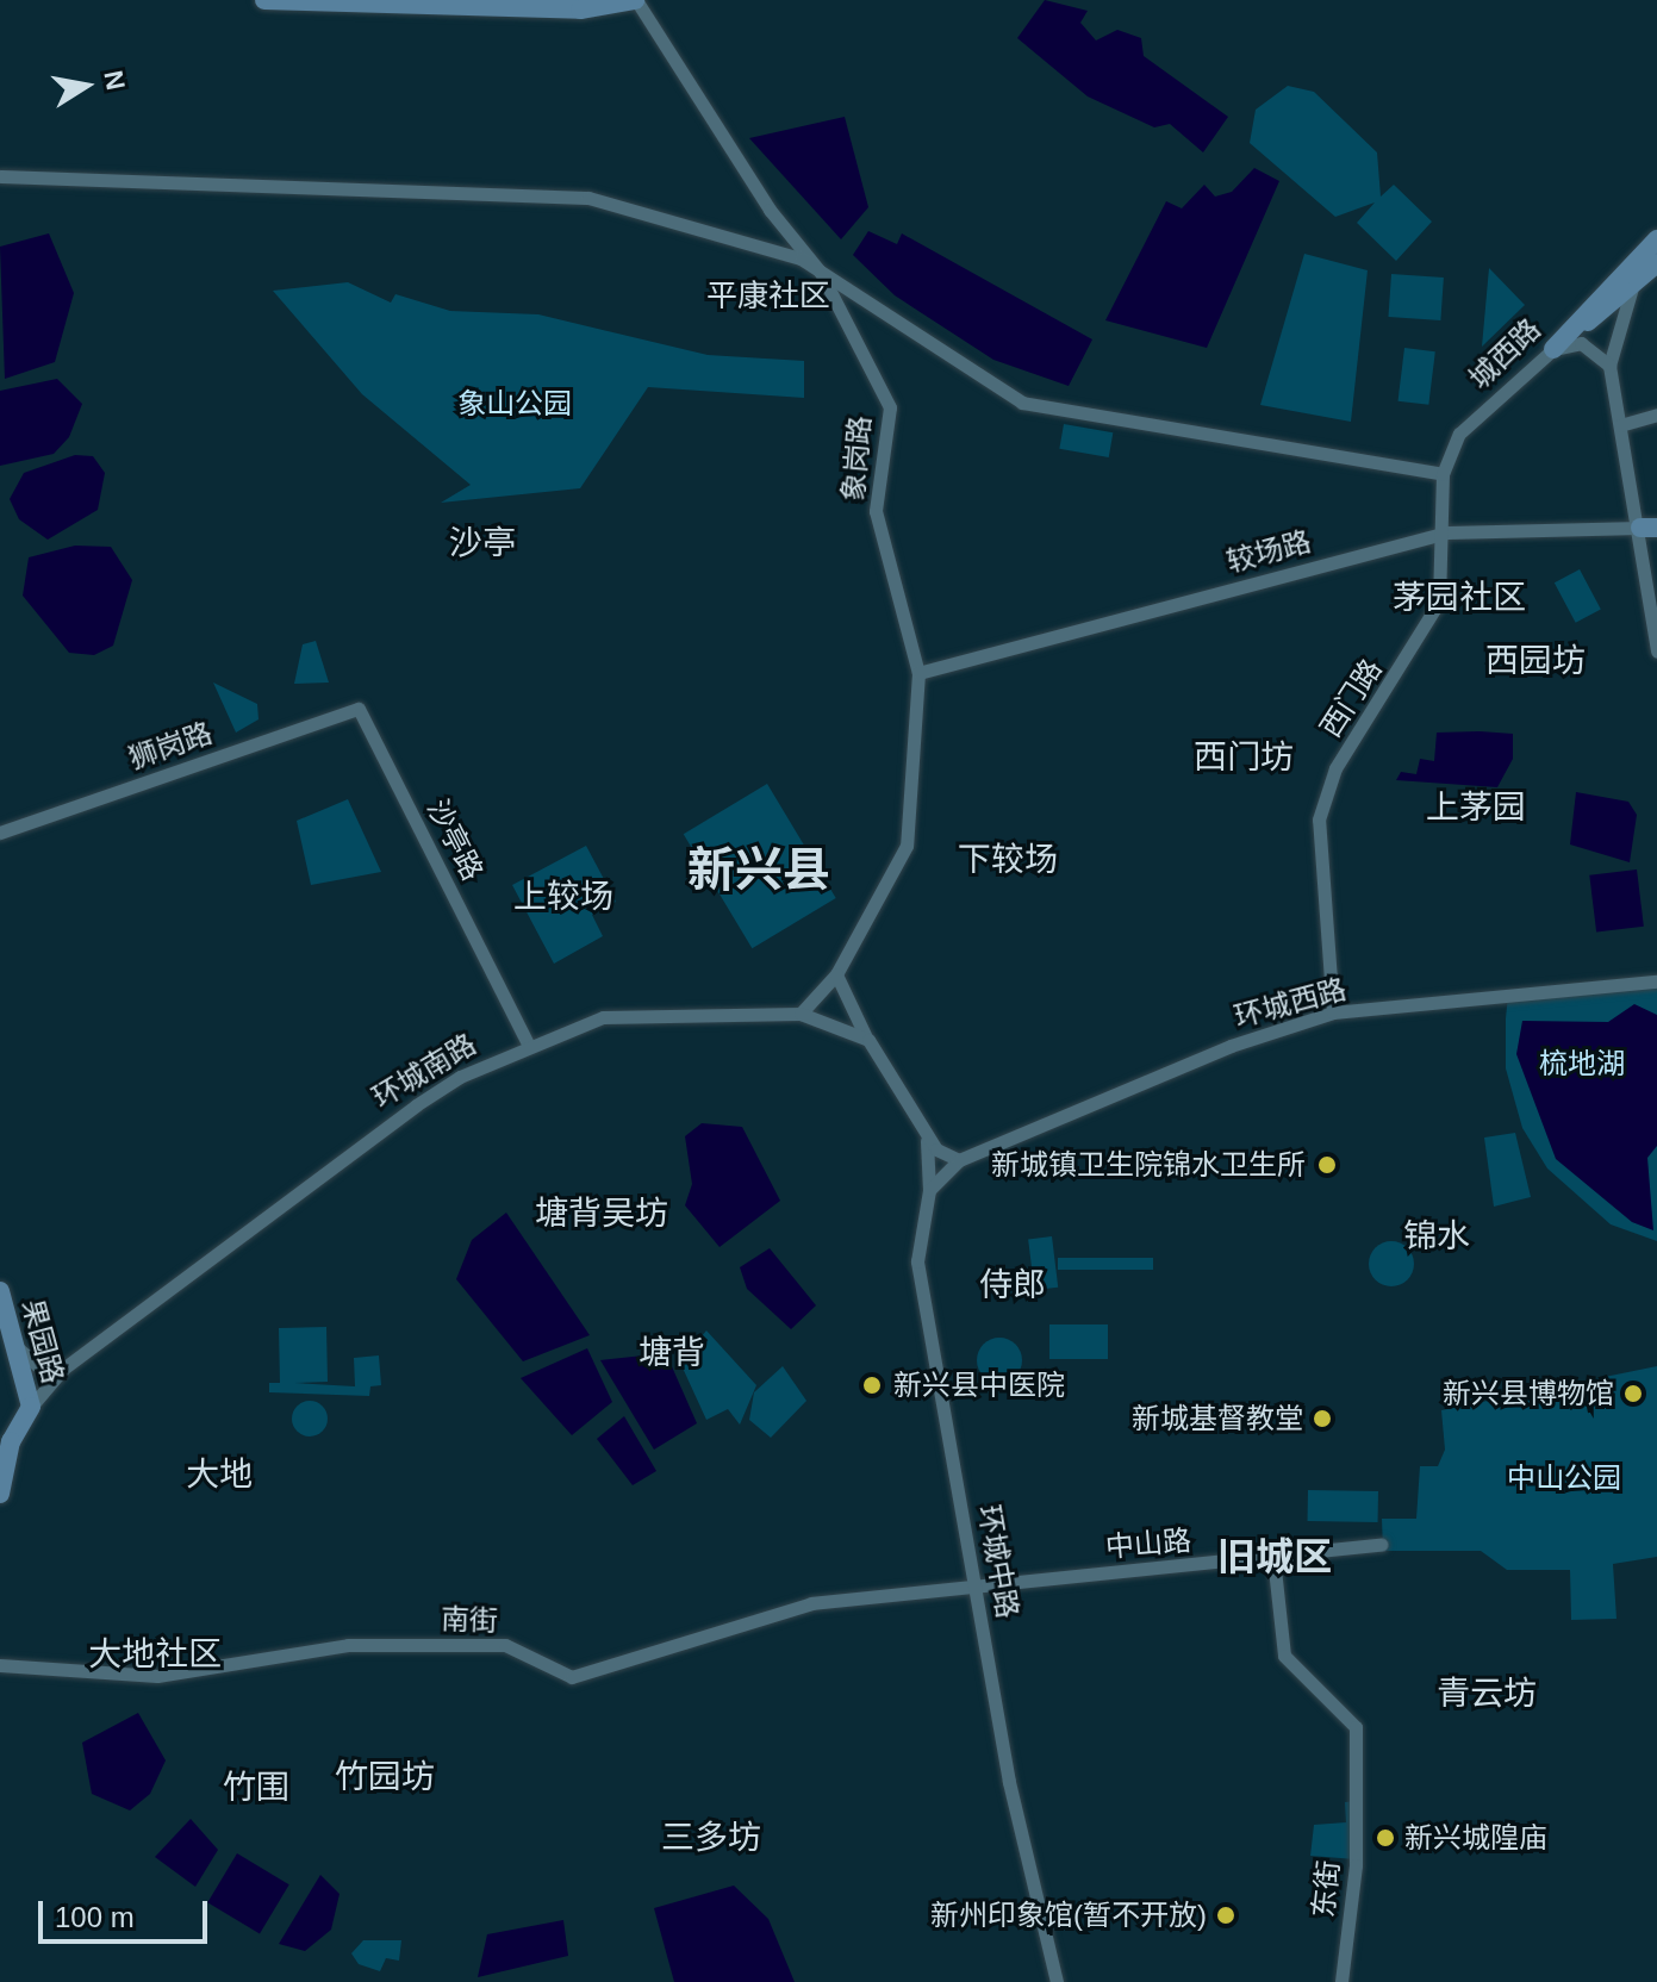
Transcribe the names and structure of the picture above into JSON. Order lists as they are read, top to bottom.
{
  "streets": {
    "main road": ["环城南路", "果园路"],
    "street": [
      "城西路",
      "象岗路",
      "较场路",
      "西门路",
      "狮岗路",
      "沙亭路",
      "环城西路",
      "中山路",
      "环城中路",
      "南街",
      "东街"
    ]
  },
  "crossings": [
    ["城西路", "较场路"],
    ["城西路", "西门路"],
    ["象岗路", "较场路"],
    ["象岗路", "环城南路"],
    ["较场路", "西门路"],
    ["西门路", "环城西路"],
    ["狮岗路", "沙亭路"],
    ["沙亭路", "环城南路"],
    ["环城南路", "果园路"],
    ["中山路", "环城中路"],
    ["中山路", "南街"],
    ["中山路", "东街"],
    ["环城中路", "南街"]
  ],
  "districts": [
    "平康社区",
    "沙亭",
    "茅园社区",
    "西园坊",
    "西门坊",
    "上茅园",
    "下较场",
    "新兴县",
    "上较场",
    "塘背吴坊",
    "锦水",
    "侍郎",
    "塘背",
    "大地",
    "旧城区",
    "大地社区",
    "青云坊",
    "竹园坊",
    "竹围",
    "三多坊"
  ],
  "parks": ["象山公园", "梳地湖", "中山公园"],
  "places": [
    "新城镇卫生院锦水卫生所",
    "新兴县中医院",
    "新兴县博物馆",
    "新城基督教堂",
    "新兴城隍庙",
    "新州印象馆(暂不开放)"
  ],
  "scale_bar": "100 m",
  "north": "right"
}
